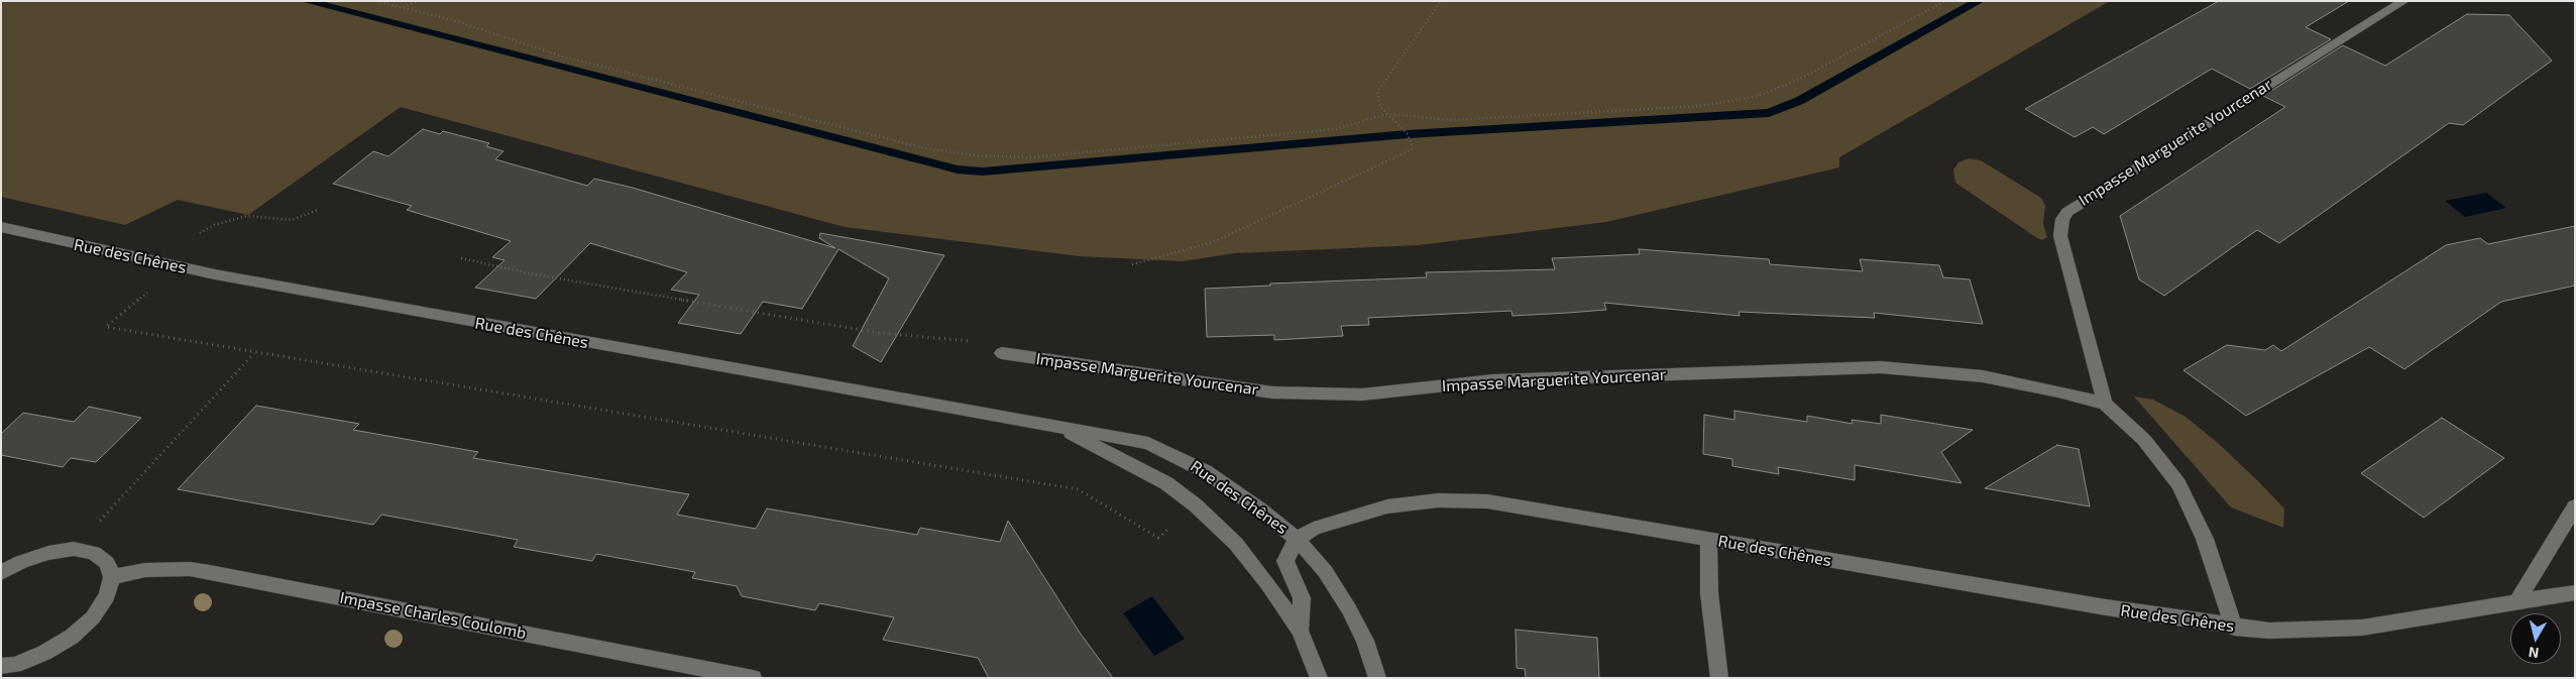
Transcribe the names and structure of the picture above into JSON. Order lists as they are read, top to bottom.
{
  "streets": {
    "street": ["Impasse Marguerite Yourcenar", "Rue des Chênes", "Impasse Charles Coulomb"]
  },
  "north": "bottom"
}
